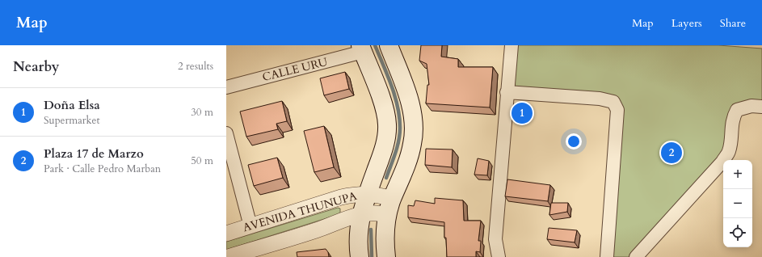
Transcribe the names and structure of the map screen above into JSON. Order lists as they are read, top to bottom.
{
  "streets": {
    "street": ["CALLE URU", "AVENIDA THUNUPA"]
  },
  "page": {
    "header": "Map",
    "nav": ["Map", "Layers", "Share"],
    "heading": ["Nearby", "2 results"],
    "list": [
      {
        "mark": "1",
        "name": "Doña Elsa",
        "note": "Supermarket",
        "value": "30 m"
      },
      {
        "mark": "2",
        "name": "Plaza 17 de Marzo",
        "note": "Park · Calle Pedro Marban",
        "value": "50 m"
      }
    ],
    "pins": ["1", "2"],
    "map_buttons": ["+", "−"]
  }
}
